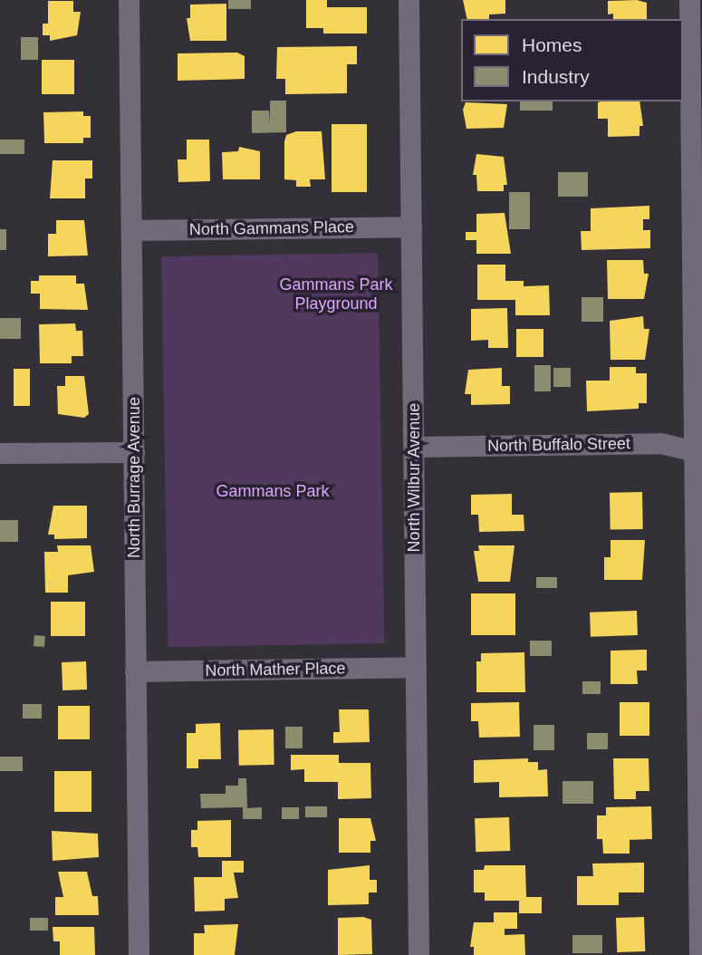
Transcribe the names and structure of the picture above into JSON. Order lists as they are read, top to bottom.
{
  "streets": {
    "street": [
      "North Gammans Place",
      "North Buffalo Street",
      "North Burrage Avenue",
      "North Wilbur Avenue",
      "North Mather Place"
    ]
  },
  "crossings": [
    ["North Gammans Place", "North Burrage Avenue"],
    ["North Gammans Place", "North Wilbur Avenue"],
    ["North Buffalo Street", "North Wilbur Avenue"],
    ["North Burrage Avenue", "North Mather Place"],
    ["North Wilbur Avenue", "North Mather Place"]
  ],
  "parks": ["Gammans Park Playground", "Gammans Park"],
  "legend": ["Homes", "Industry"]
}
